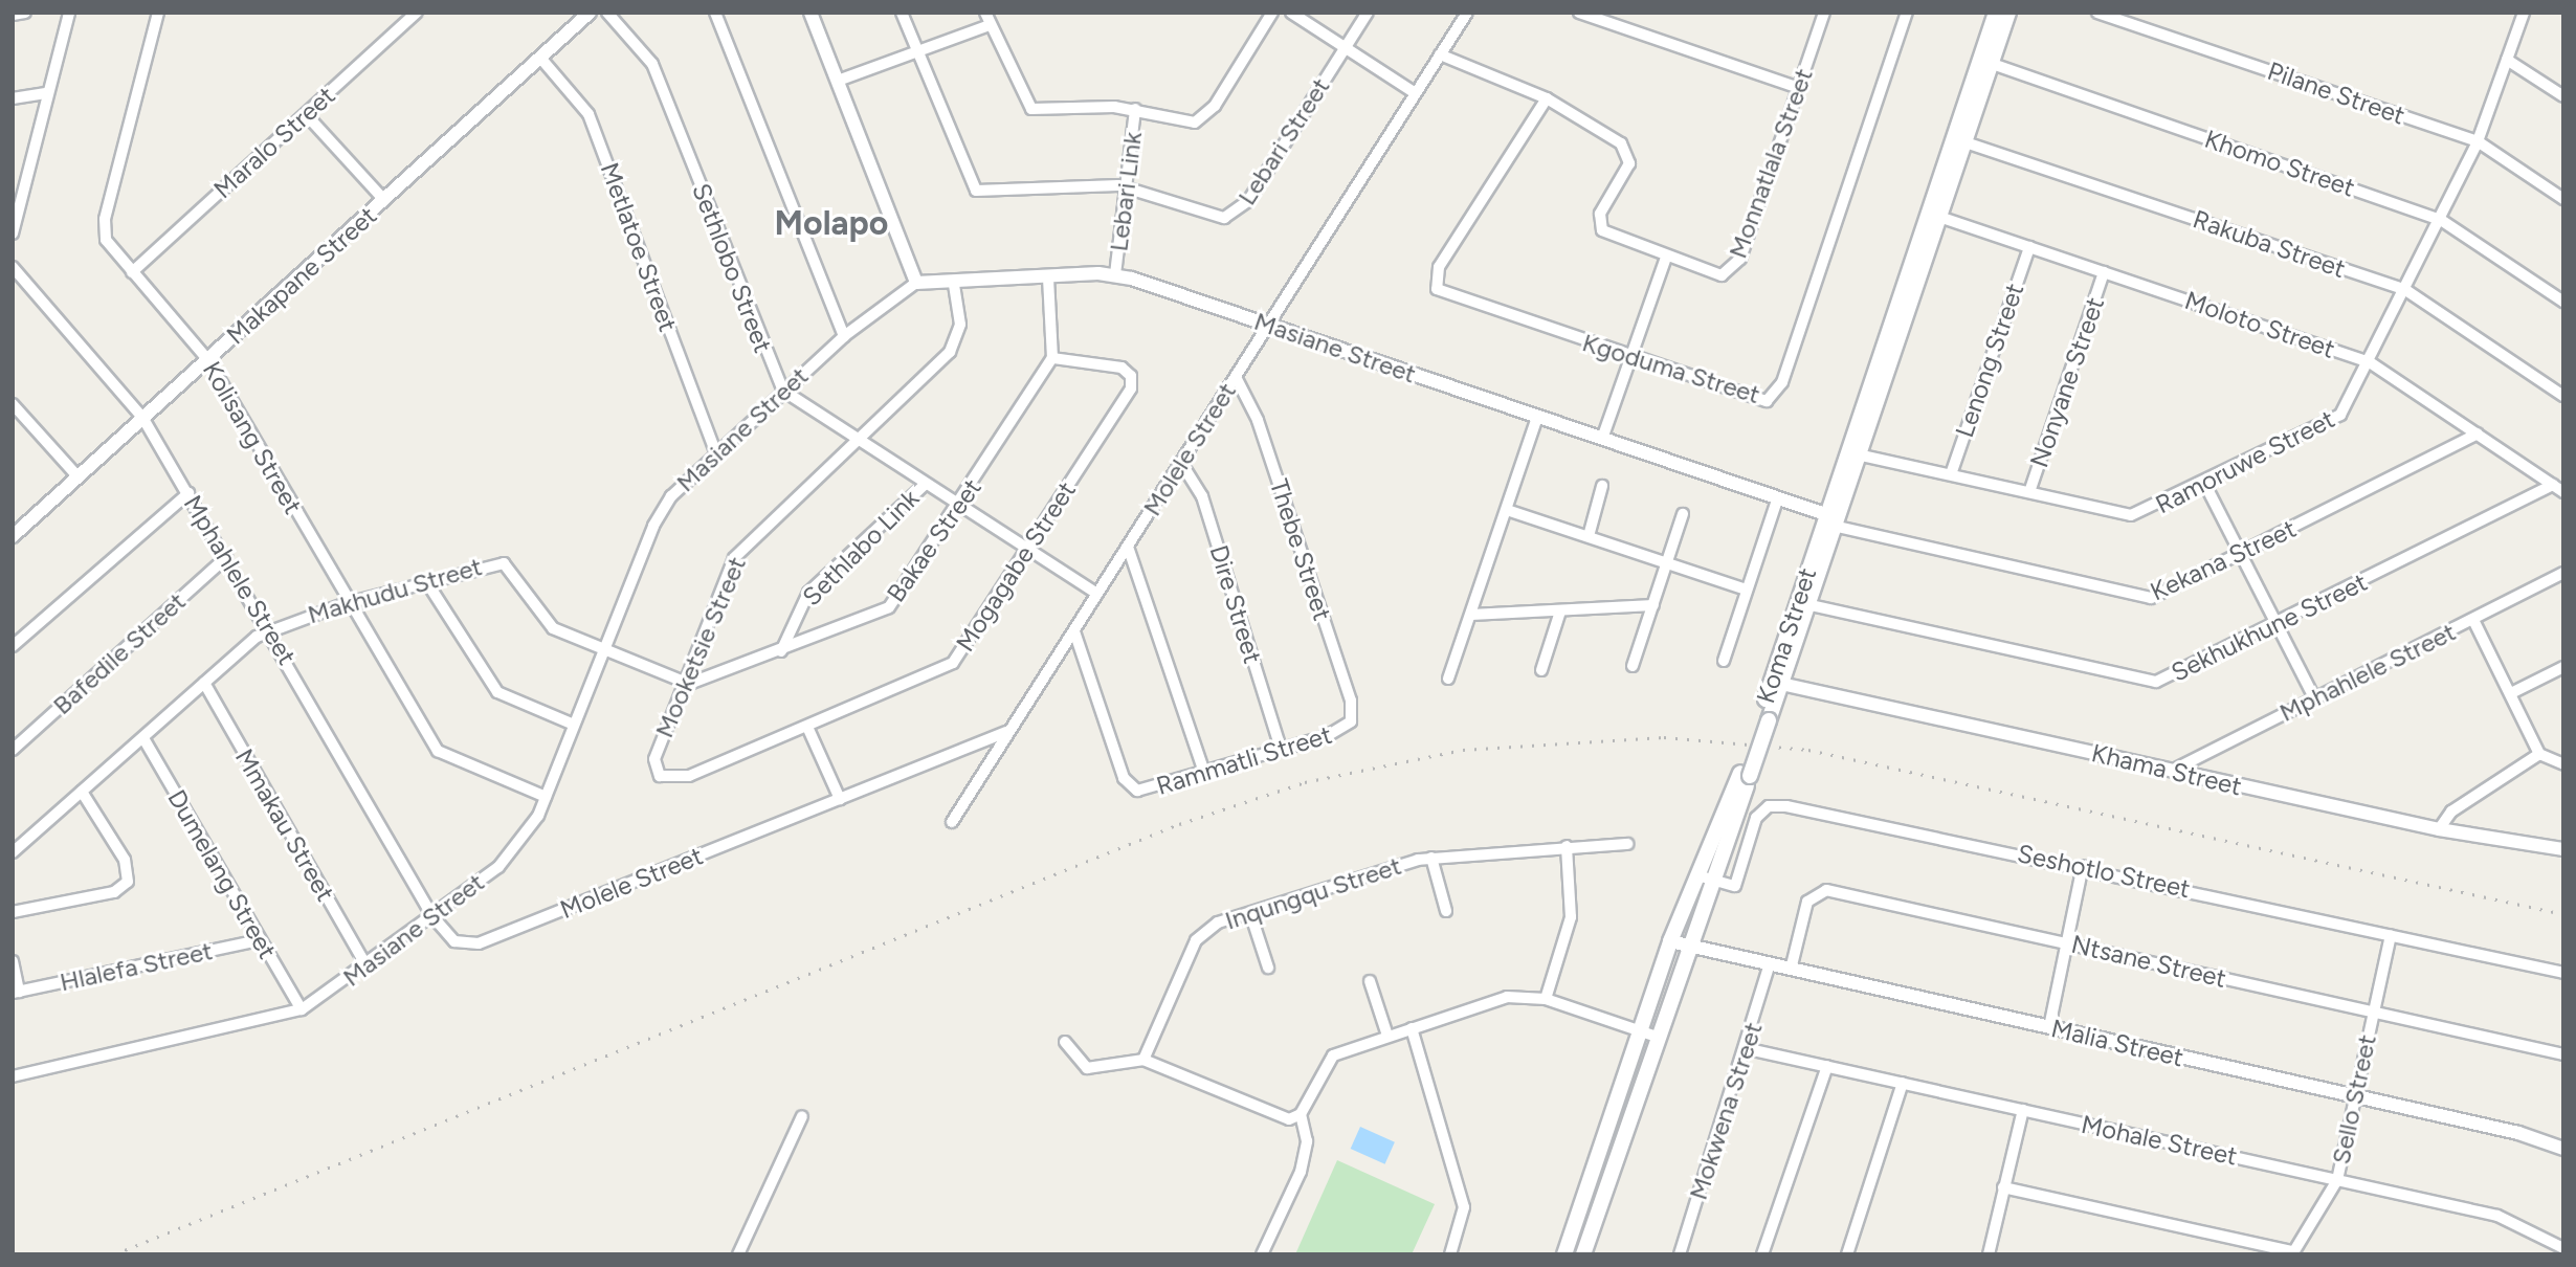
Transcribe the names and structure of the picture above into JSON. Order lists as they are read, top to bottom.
{
  "streets": {
    "main road": ["Koma Street"],
    "street": [
      "Pilane Street",
      "Lebari Street",
      "Maralo Street",
      "Monnatlala Street",
      "Khomo Street",
      "Lebari Link",
      "Rakuba Street",
      "Metlatoe Street",
      "Sethlobo Street",
      "Makapane Street",
      "Moloto Street",
      "Masiane Street",
      "Lenong Street",
      "Kgoduma Street",
      "Nonyane Street",
      "Kolisang Street",
      "Molele Street",
      "Ramoruwe Street",
      "Bakae Street",
      "Sethlabo Link",
      "Thebe Street",
      "Kekana Street",
      "Mogagabe Street",
      "Mphahlele Street",
      "Makhudu Street",
      "Dire Street",
      "Sekhukhune Street",
      "Mooketsie Street",
      "Bafedile Street",
      "Rammatli Street",
      "Khama Street",
      "Mmakau Street",
      "Seshotlo Street",
      "Dumelang Street",
      "Inqungqu Street",
      "Ntsane Street",
      "Hlalefa Street",
      "Malia Street",
      "Sello Street",
      "Mokwena Street",
      "Mohale Street"
    ]
  },
  "crossings": [
    ["Pilane Street", "Ramoruwe Street"],
    ["Lebari Street", "Lebari Link"],
    ["Maralo Street", "Kolisang Street"],
    ["Monnatlala Street", "Kgoduma Street"],
    ["Monnatlala Street", "Molele Street"],
    ["Khomo Street", "Ramoruwe Street"],
    ["Khomo Street", "Koma Street"],
    ["Lebari Link", "Masiane Street"],
    ["Rakuba Street", "Ramoruwe Street"],
    ["Rakuba Street", "Koma Street"],
    ["Metlatoe Street", "Makapane Street"],
    ["Metlatoe Street", "Masiane Street"],
    ["Sethlobo Street", "Masiane Street"],
    ["Makapane Street", "Kolisang Street"],
    ["Makapane Street", "Mphahlele Street"],
    ["Moloto Street", "Lenong Street"],
    ["Moloto Street", "Nonyane Street"],
    ["Moloto Street", "Ramoruwe Street"],
    ["Moloto Street", "Kekana Street"],
    ["Moloto Street", "Sekhukhune Street"],
    ["Moloto Street", "Koma Street"],
    ["Masiane Street", "Kolisang Street"],
    ["Masiane Street", "Molele Street"],
    ["Masiane Street", "Kekana Street"],
    ["Masiane Street", "Mphahlele Street"],
    ["Masiane Street", "Makhudu Street"],
    ["Masiane Street", "Koma Street"],
    ["Masiane Street", "Mooketsie Street"],
    ["Masiane Street", "Mmakau Street"],
    ["Masiane Street", "Dumelang Street"],
    ["Lenong Street", "Ramoruwe Street"],
    ["Nonyane Street", "Ramoruwe Street"],
    ["Kolisang Street", "Makhudu Street"],
    ["Molele Street", "Thebe Street"],
    ["Molele Street", "Mphahlele Street"],
    ["Molele Street", "Dire Street"],
    ["Molele Street", "Rammatli Street"],
    ["Ramoruwe Street", "Koma Street"],
    ["Bakae Street", "Sethlabo Link"],
    ["Bakae Street", "Mogagabe Street"],
    ["Bakae Street", "Mooketsie Street"],
    ["Thebe Street", "Rammatli Street"],
    ["Kekana Street", "Koma Street"],
    ["Mogagabe Street", "Mooketsie Street"],
    ["Mphahlele Street", "Makhudu Street"],
    ["Mphahlele Street", "Bafedile Street"],
    ["Mphahlele Street", "Khama Street"],
    ["Makhudu Street", "Mmakau Street"],
    ["Makhudu Street", "Dumelang Street"],
    ["Dire Street", "Rammatli Street"],
    ["Sekhukhune Street", "Koma Street"],
    ["Koma Street", "Khama Street"],
    ["Koma Street", "Seshotlo Street"],
    ["Koma Street", "Malia Street"],
    ["Seshotlo Street", "Sello Street"],
    ["Dumelang Street", "Hlalefa Street"],
    ["Ntsane Street", "Malia Street"],
    ["Ntsane Street", "Sello Street"],
    ["Malia Street", "Sello Street"],
    ["Malia Street", "Mokwena Street"],
    ["Sello Street", "Mohale Street"],
    ["Mokwena Street", "Mohale Street"]
  ],
  "districts": ["Molapo"]
}
